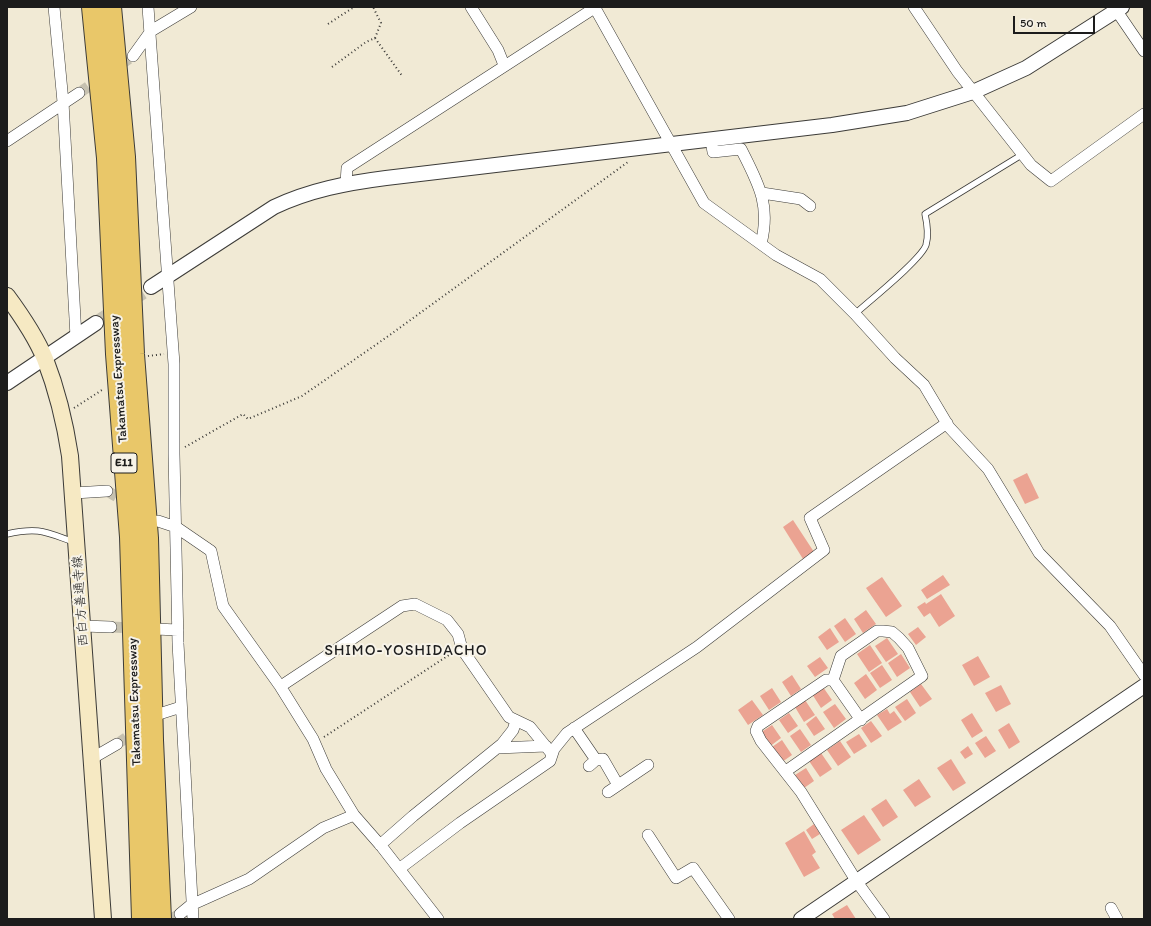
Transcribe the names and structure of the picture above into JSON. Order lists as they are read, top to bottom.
{
  "streets": {
    "highway": ["Takamatsu Expressway", "E11"],
    "main road": ["西白方善通寺線"]
  },
  "districts": ["SHIMO-YOSHIDACHO"],
  "scale_bar": "50 m"
}
